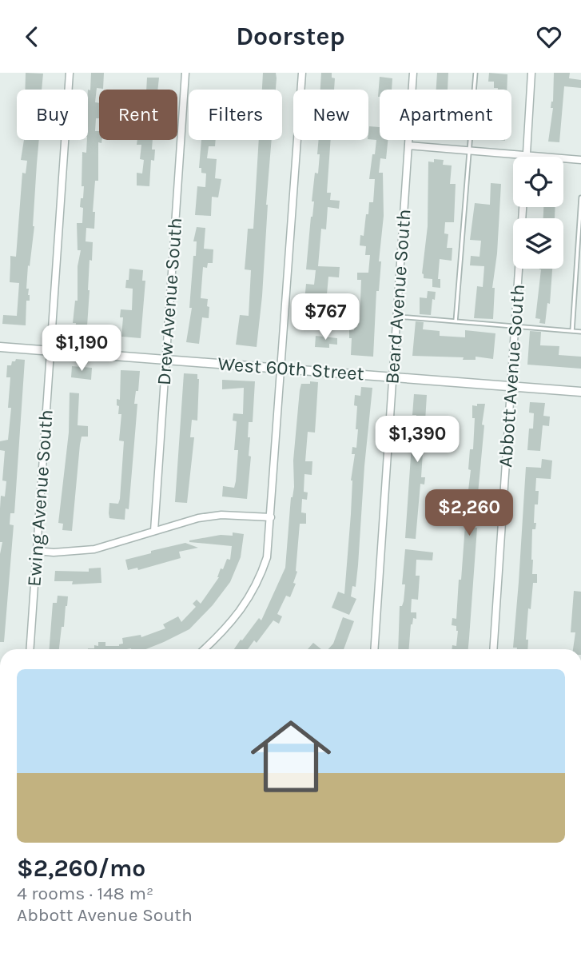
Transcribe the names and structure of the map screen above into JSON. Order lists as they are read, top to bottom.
{
  "streets": {
    "street": [
      "Beard Avenue South",
      "Drew Avenue South",
      "West 60th Street",
      "Abbott Avenue South",
      "Ewing Avenue South"
    ]
  },
  "crossings": [
    ["Beard Avenue South", "West 60th Street"],
    ["Drew Avenue South", "West 60th Street"],
    ["West 60th Street", "Abbott Avenue South"],
    ["West 60th Street", "Ewing Avenue South"]
  ],
  "page": {
    "header": "Doorstep",
    "chip": [
      "Buy",
      "Rent",
      "Filters",
      "New",
      "Apartment"
    ],
    "price": [
      "$767",
      "$1,190",
      "$1,390",
      "$2,260"
    ],
    "list": [
      {
        "name": "$2,260/mo",
        "note": "4 rooms · 148 m² · Abbott Avenue South"
      }
    ]
  }
}
